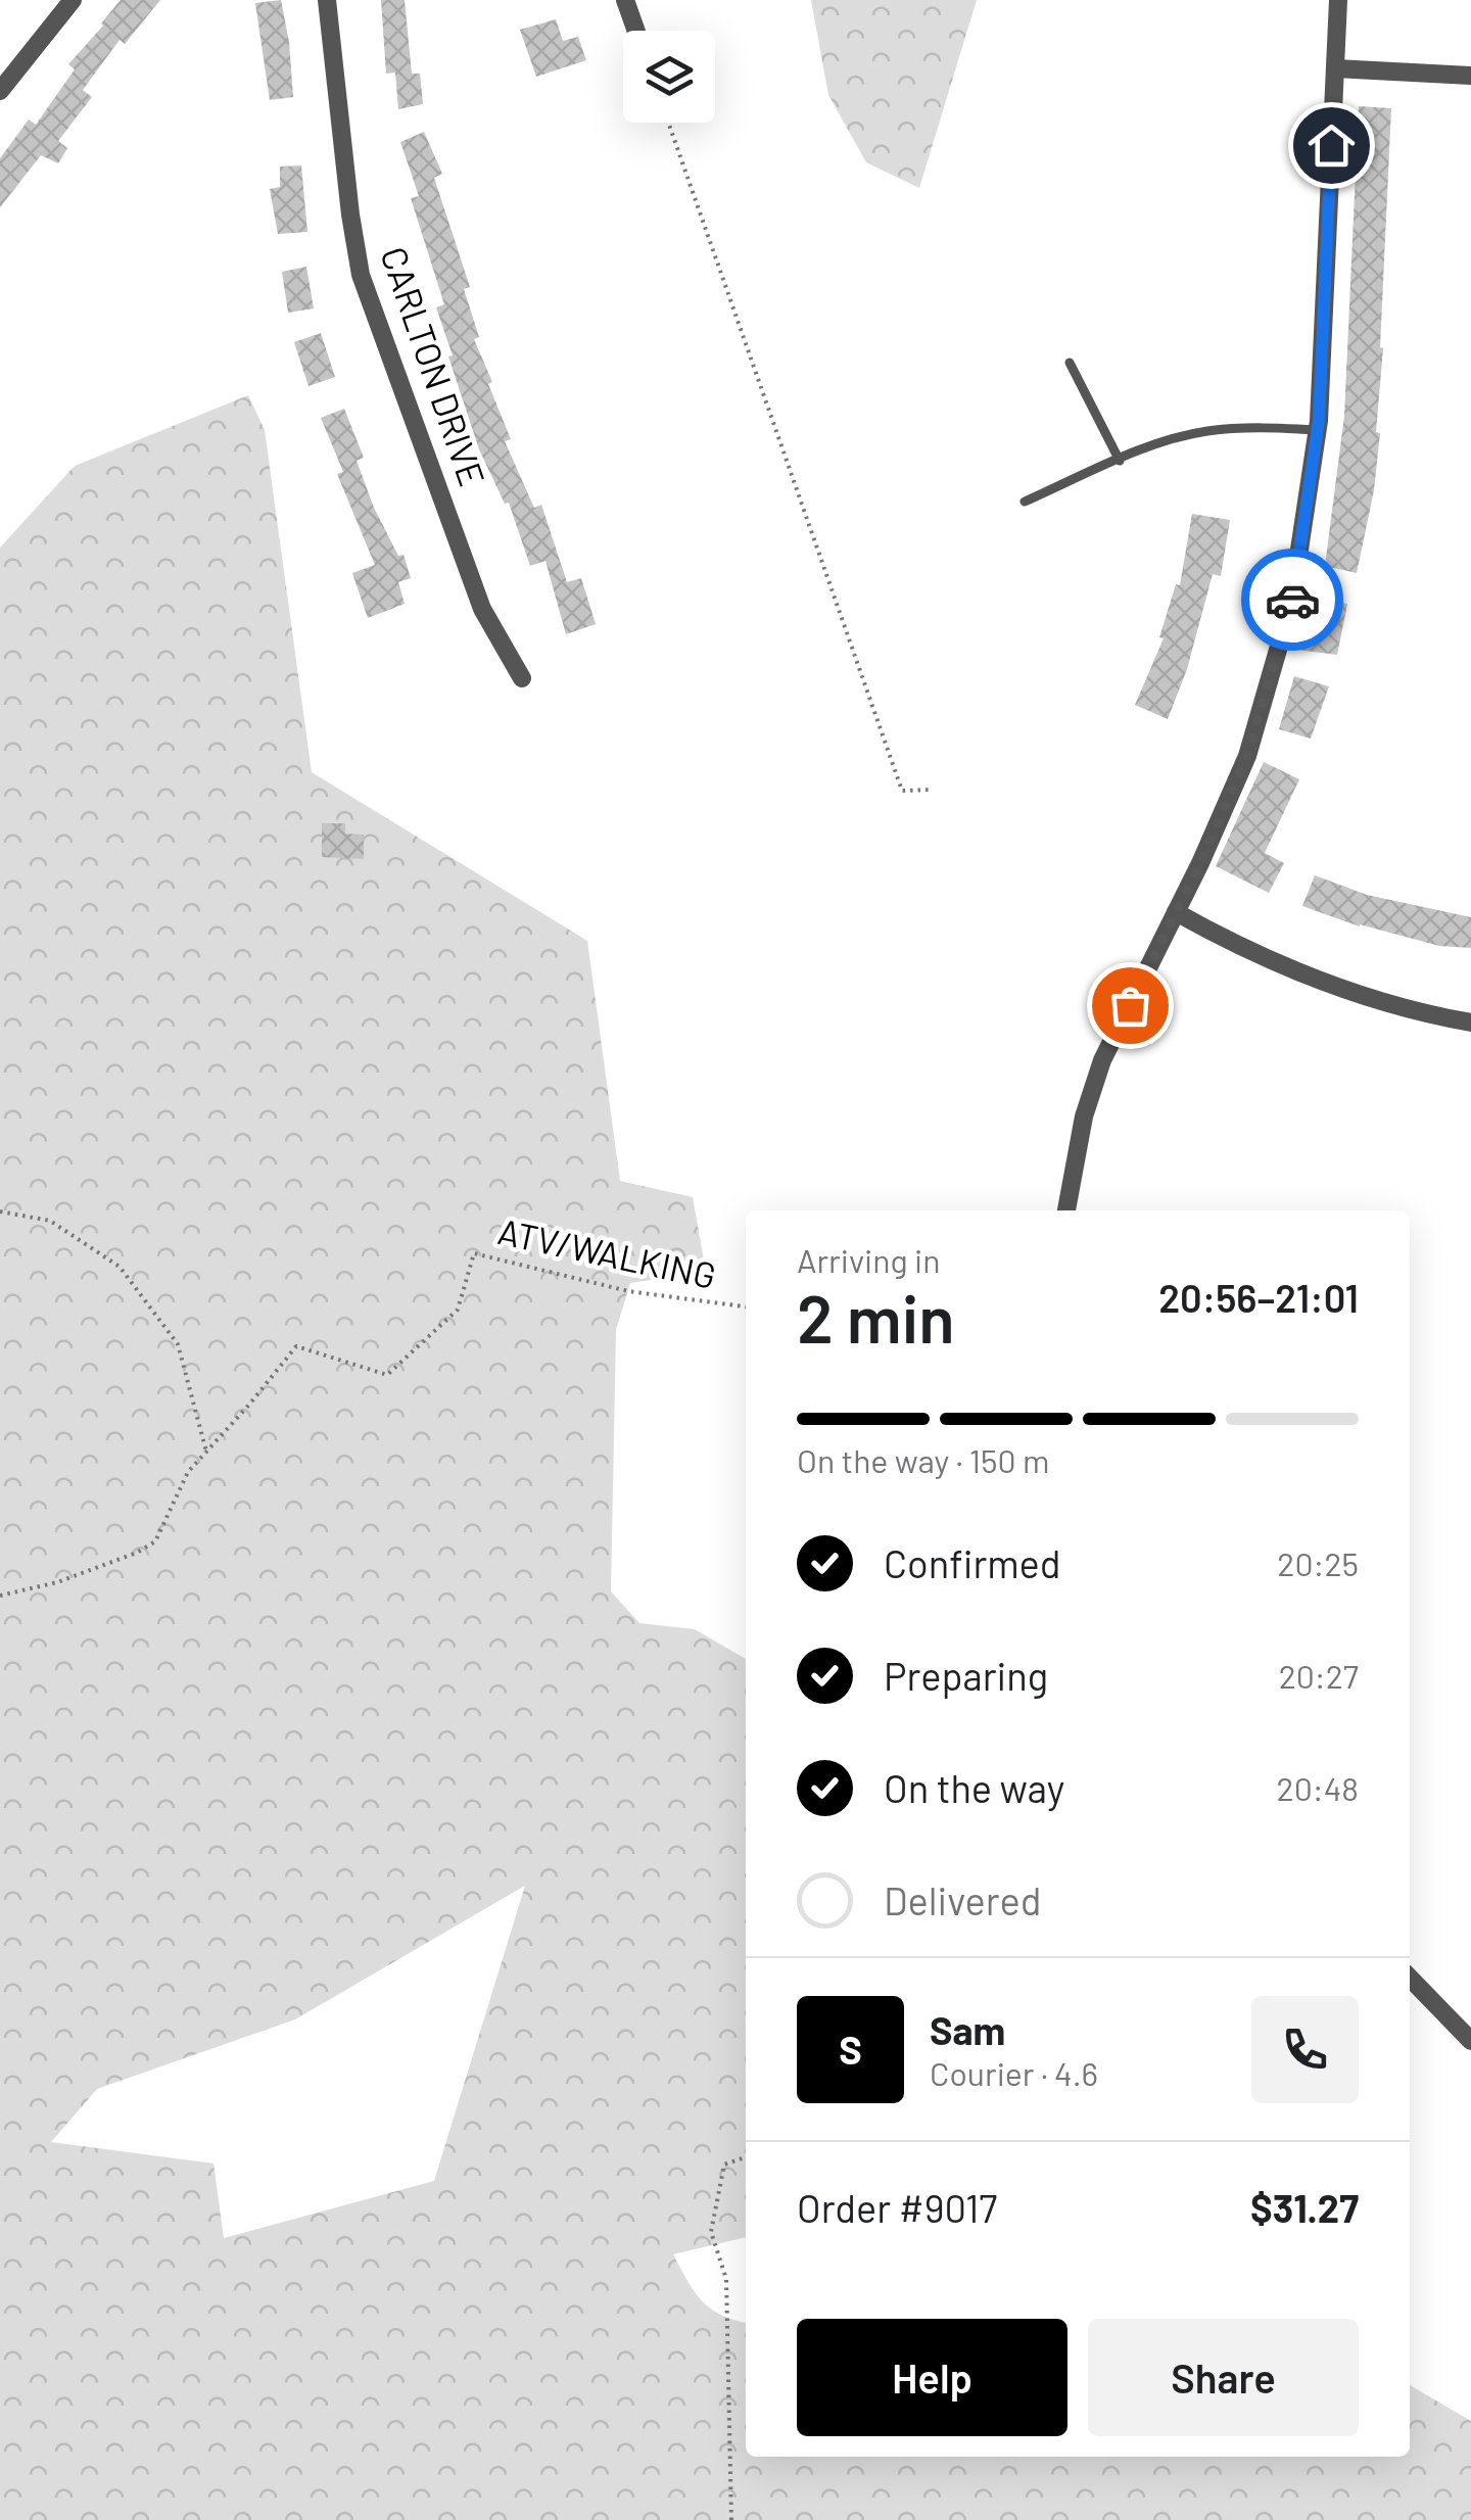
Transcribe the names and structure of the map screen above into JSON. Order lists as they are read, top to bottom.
{
  "streets": {
    "street": ["CARLTON DRIVE"],
    "path": ["ATV/WALKING"]
  },
  "page": {
    "heading": ["2 min", "Arriving in", "20:56–21:01"],
    "panel": [
      "Sam",
      "Courier · 4.6",
      "Order #9017",
      "$31.27"
    ],
    "bar": "On the way · 150 m",
    "list": [
      ["Confirmed", "20:25"],
      ["Preparing", "20:27"],
      ["On the way", "20:48"],
      "Delivered"
    ],
    "round": "S",
    "buttons": ["Help", "Share"]
  }
}
